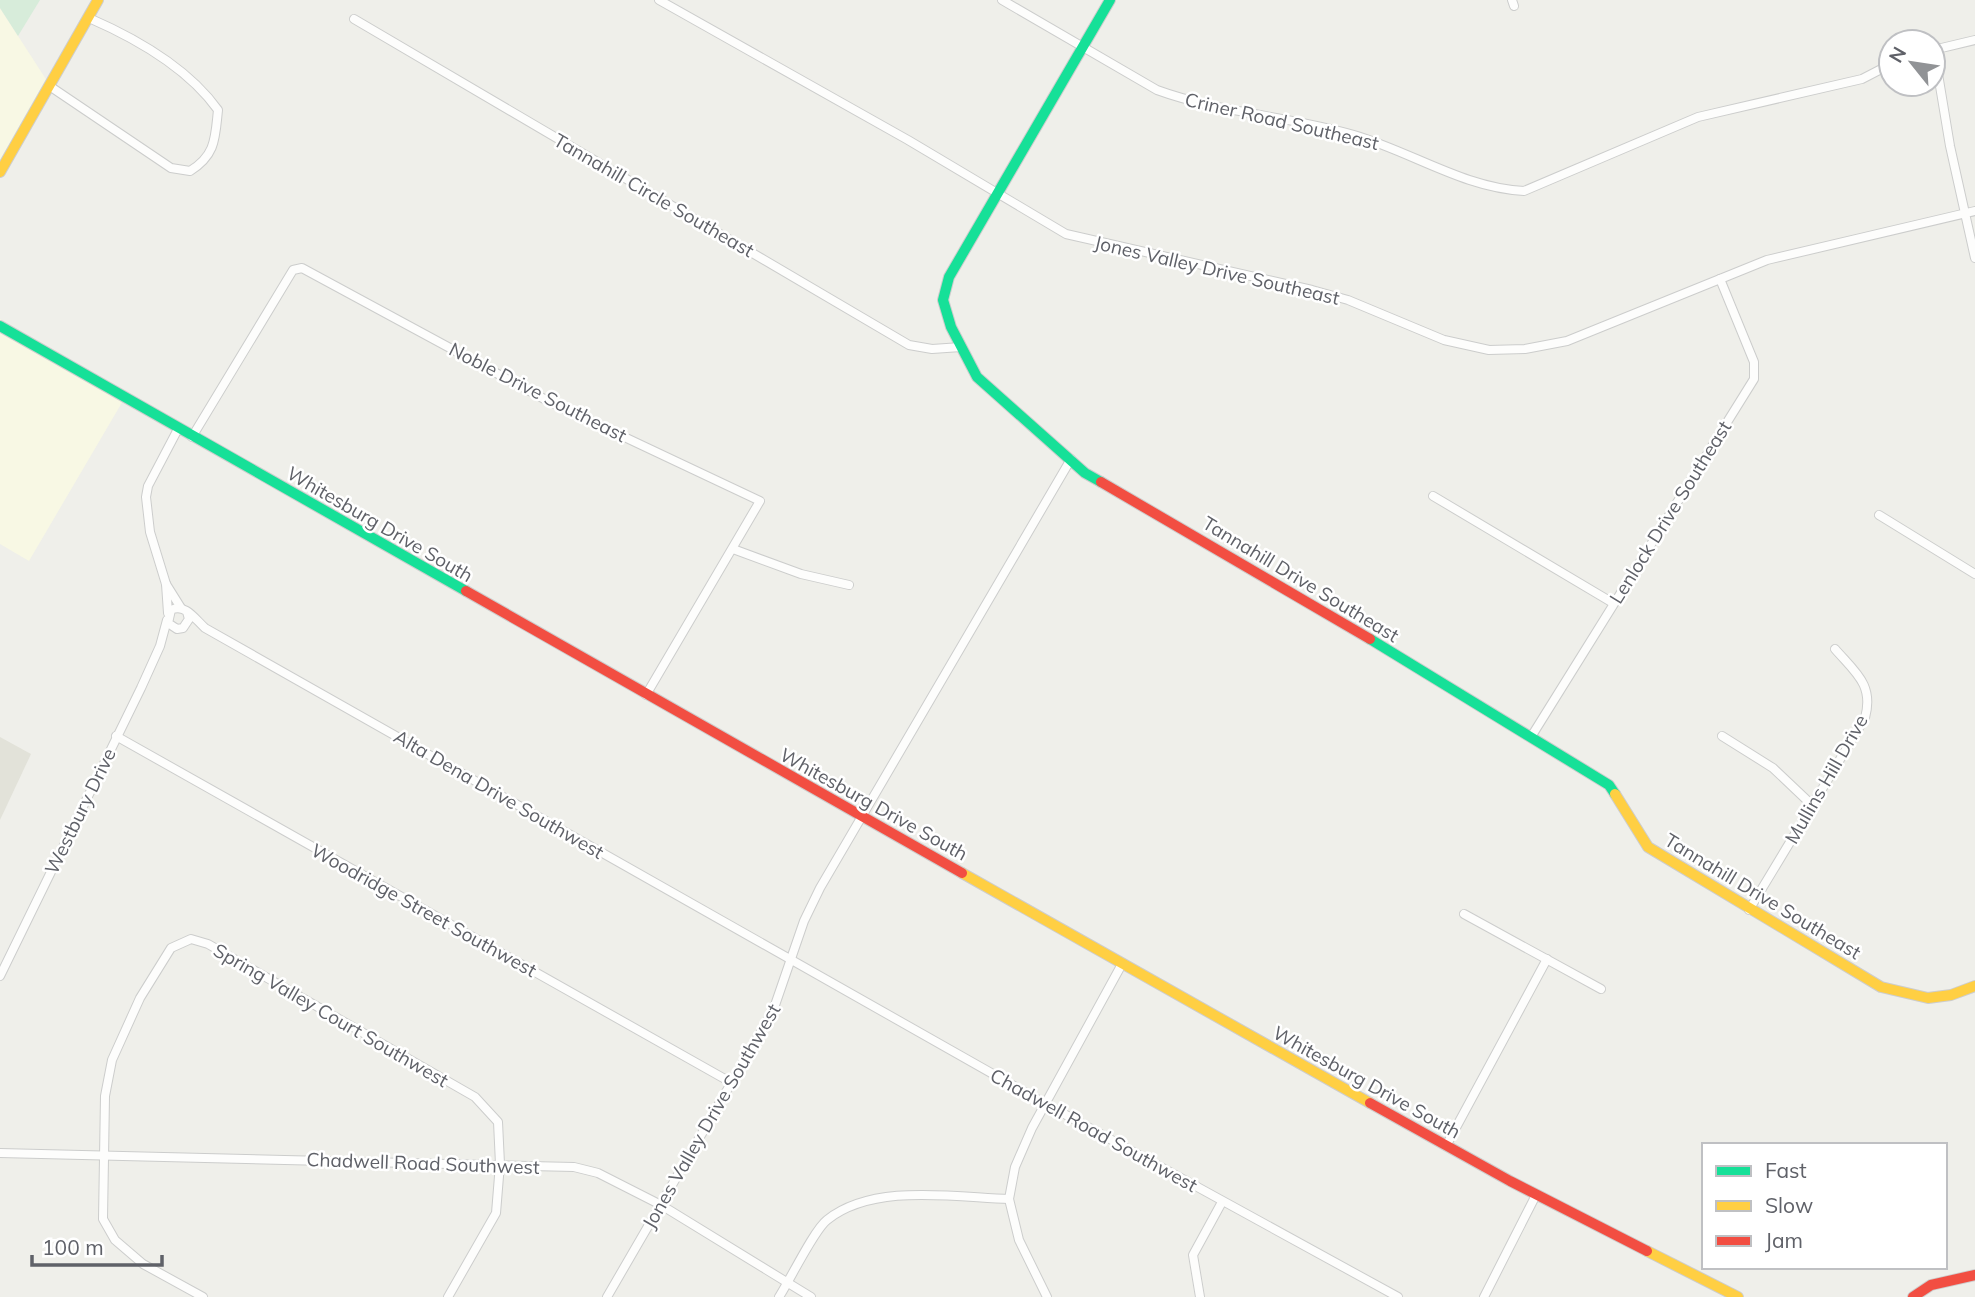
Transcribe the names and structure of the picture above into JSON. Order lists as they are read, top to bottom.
{
  "streets": {
    "main road": ["Whitesburg Drive South", "Tannahill Drive Southeast"],
    "street": [
      "Criner Road Southeast",
      "Tannahill Circle Southeast",
      "Jones Valley Drive Southeast",
      "Noble Drive Southeast",
      "Lenlock Drive Southeast",
      "Mullins Hill Drive",
      "Alta Dena Drive Southwest",
      "Westbury Drive",
      "Woodridge Street Southwest",
      "Spring Valley Court Southwest",
      "Jones Valley Drive Southwest",
      "Chadwell Road Southwest"
    ]
  },
  "crossings": [
    ["Criner Road Southeast", "Tannahill Drive Southeast"],
    ["Tannahill Circle Southeast", "Tannahill Drive Southeast"],
    ["Jones Valley Drive Southeast", "Lenlock Drive Southeast"],
    ["Jones Valley Drive Southeast", "Tannahill Drive Southeast"],
    ["Noble Drive Southeast", "Whitesburg Drive South"],
    ["Lenlock Drive Southeast", "Tannahill Drive Southeast"],
    ["Whitesburg Drive South", "Westbury Drive"],
    ["Whitesburg Drive South", "Jones Valley Drive Southwest"],
    ["Tannahill Drive Southeast", "Mullins Hill Drive"],
    ["Alta Dena Drive Southwest", "Westbury Drive"],
    ["Alta Dena Drive Southwest", "Jones Valley Drive Southwest"],
    ["Alta Dena Drive Southwest", "Chadwell Road Southwest"],
    ["Westbury Drive", "Woodridge Street Southwest"],
    ["Woodridge Street Southwest", "Jones Valley Drive Southwest"],
    ["Spring Valley Court Southwest", "Chadwell Road Southwest"],
    ["Jones Valley Drive Southwest", "Chadwell Road Southwest"]
  ],
  "legend": ["Fast", "Slow", "Jam"],
  "scale_bar": "100 m",
  "north": "top left"
}
